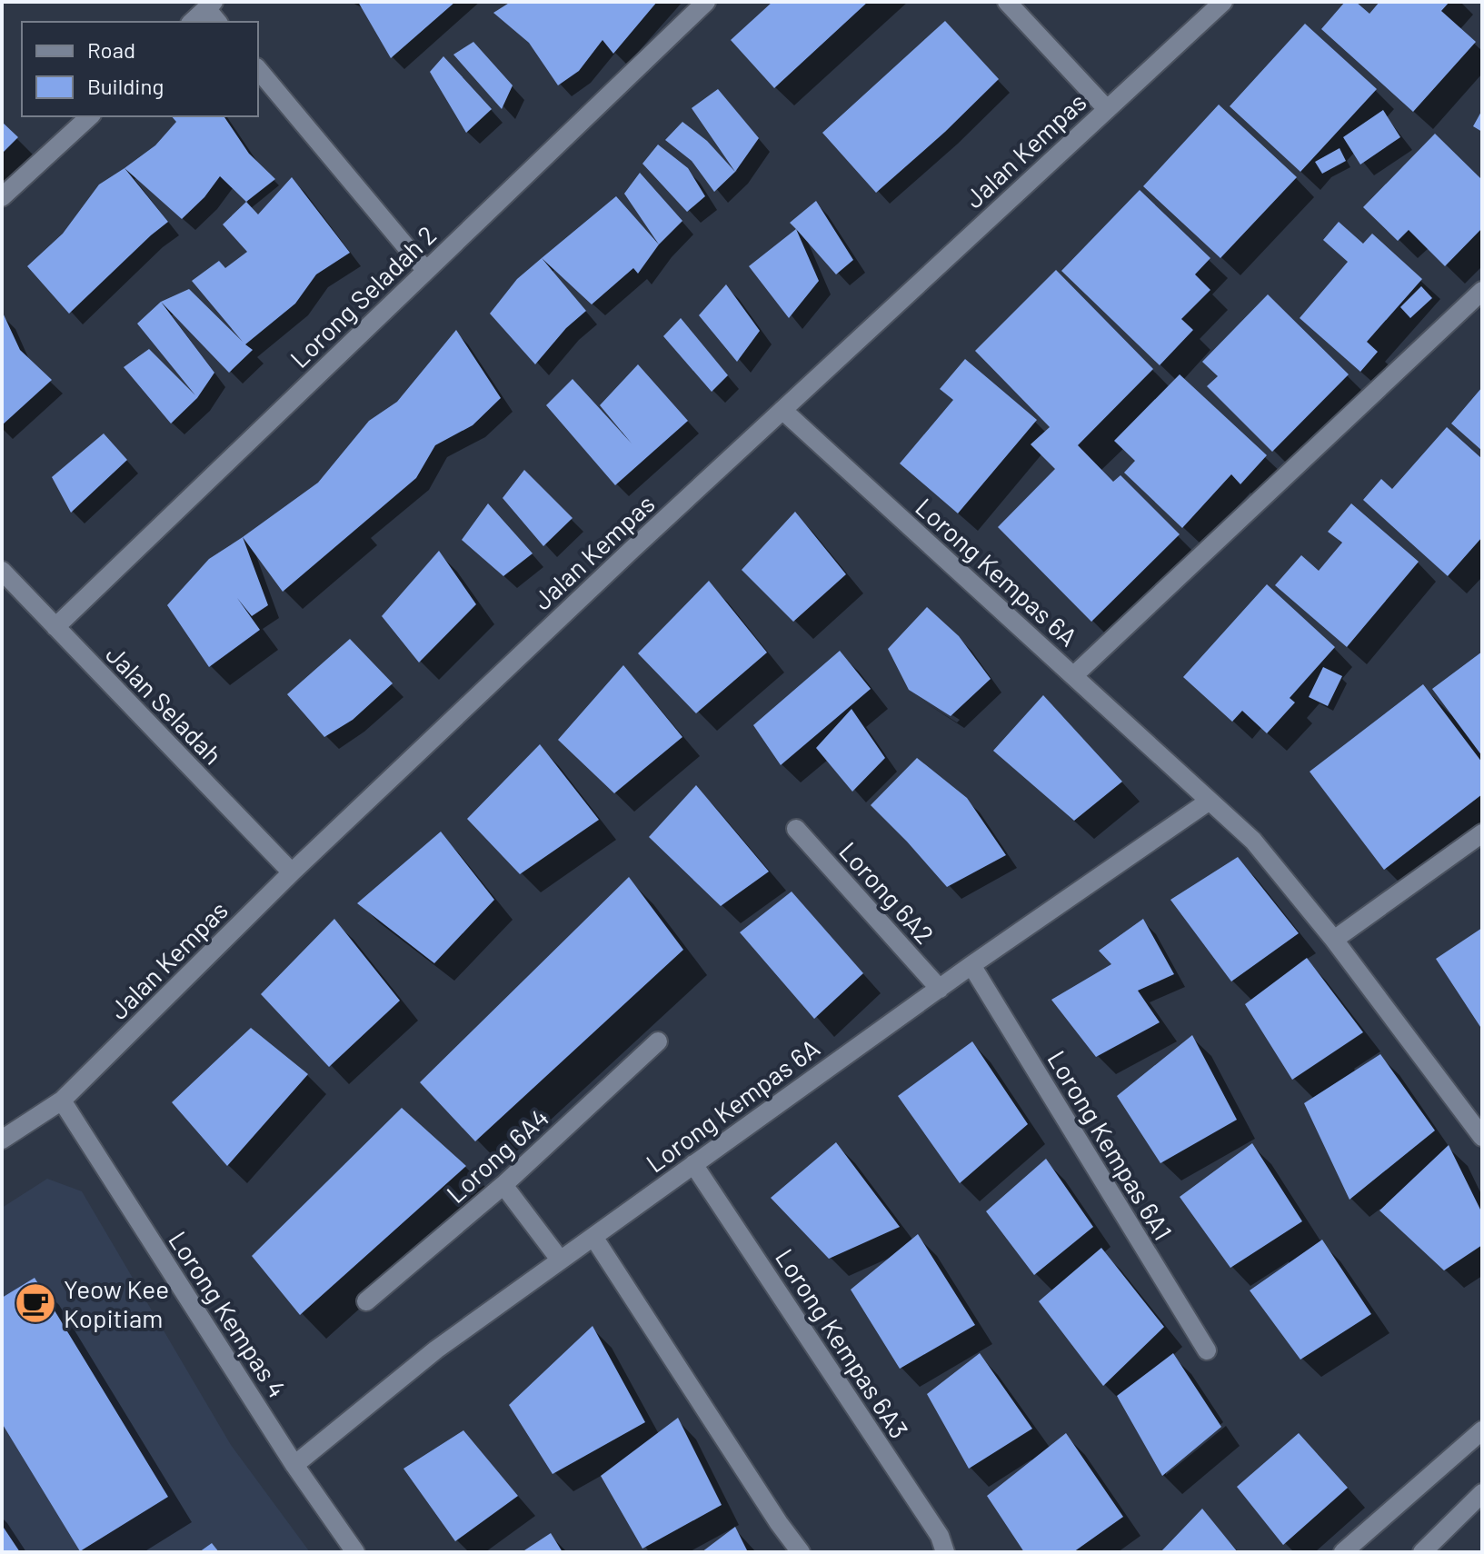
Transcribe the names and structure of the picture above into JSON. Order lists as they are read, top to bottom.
{
  "streets": {
    "street": [
      "Jalan Kempas",
      "Lorong Seladah 2",
      "Lorong Kempas 6A",
      "Jalan Seladah",
      "Lorong 6A2",
      "Lorong Kempas 6A1",
      "Lorong 6A4",
      "Lorong Kempas 4",
      "Lorong Kempas 6A3"
    ]
  },
  "crossings": [
    ["Jalan Kempas", "Lorong Kempas 6A"],
    ["Jalan Kempas", "Jalan Seladah"],
    ["Jalan Kempas", "Lorong Kempas 4"],
    ["Lorong Seladah 2", "Jalan Seladah"],
    ["Lorong Kempas 6A", "Lorong 6A2"],
    ["Lorong Kempas 6A", "Lorong Kempas 6A1"],
    ["Lorong Kempas 6A", "Lorong Kempas 4"],
    ["Lorong Kempas 6A", "Lorong Kempas 6A3"]
  ],
  "places": {
    "cafe": ["Yeow Kee Kopitiam"]
  },
  "legend": ["Road", "Building"]
}
